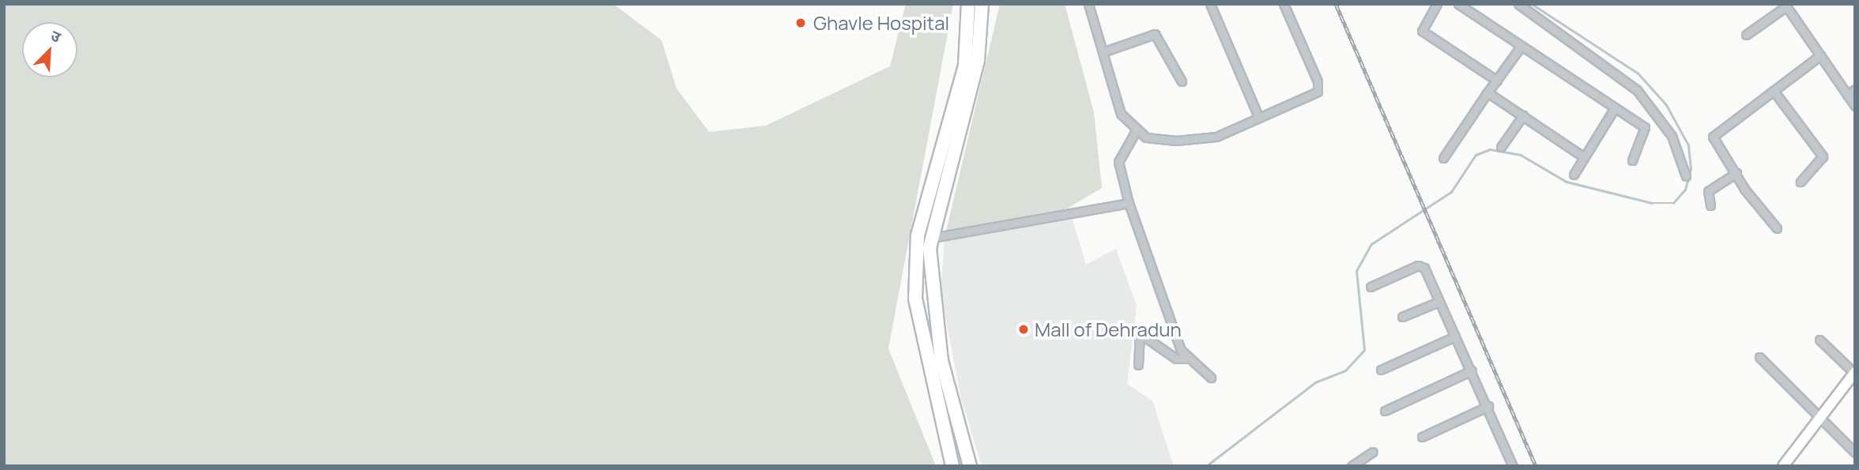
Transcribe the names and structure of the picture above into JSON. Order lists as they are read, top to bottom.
{
  "places": ["Ghavle Hospital", "Mall of Dehradun"],
  "north": "top right"
}
